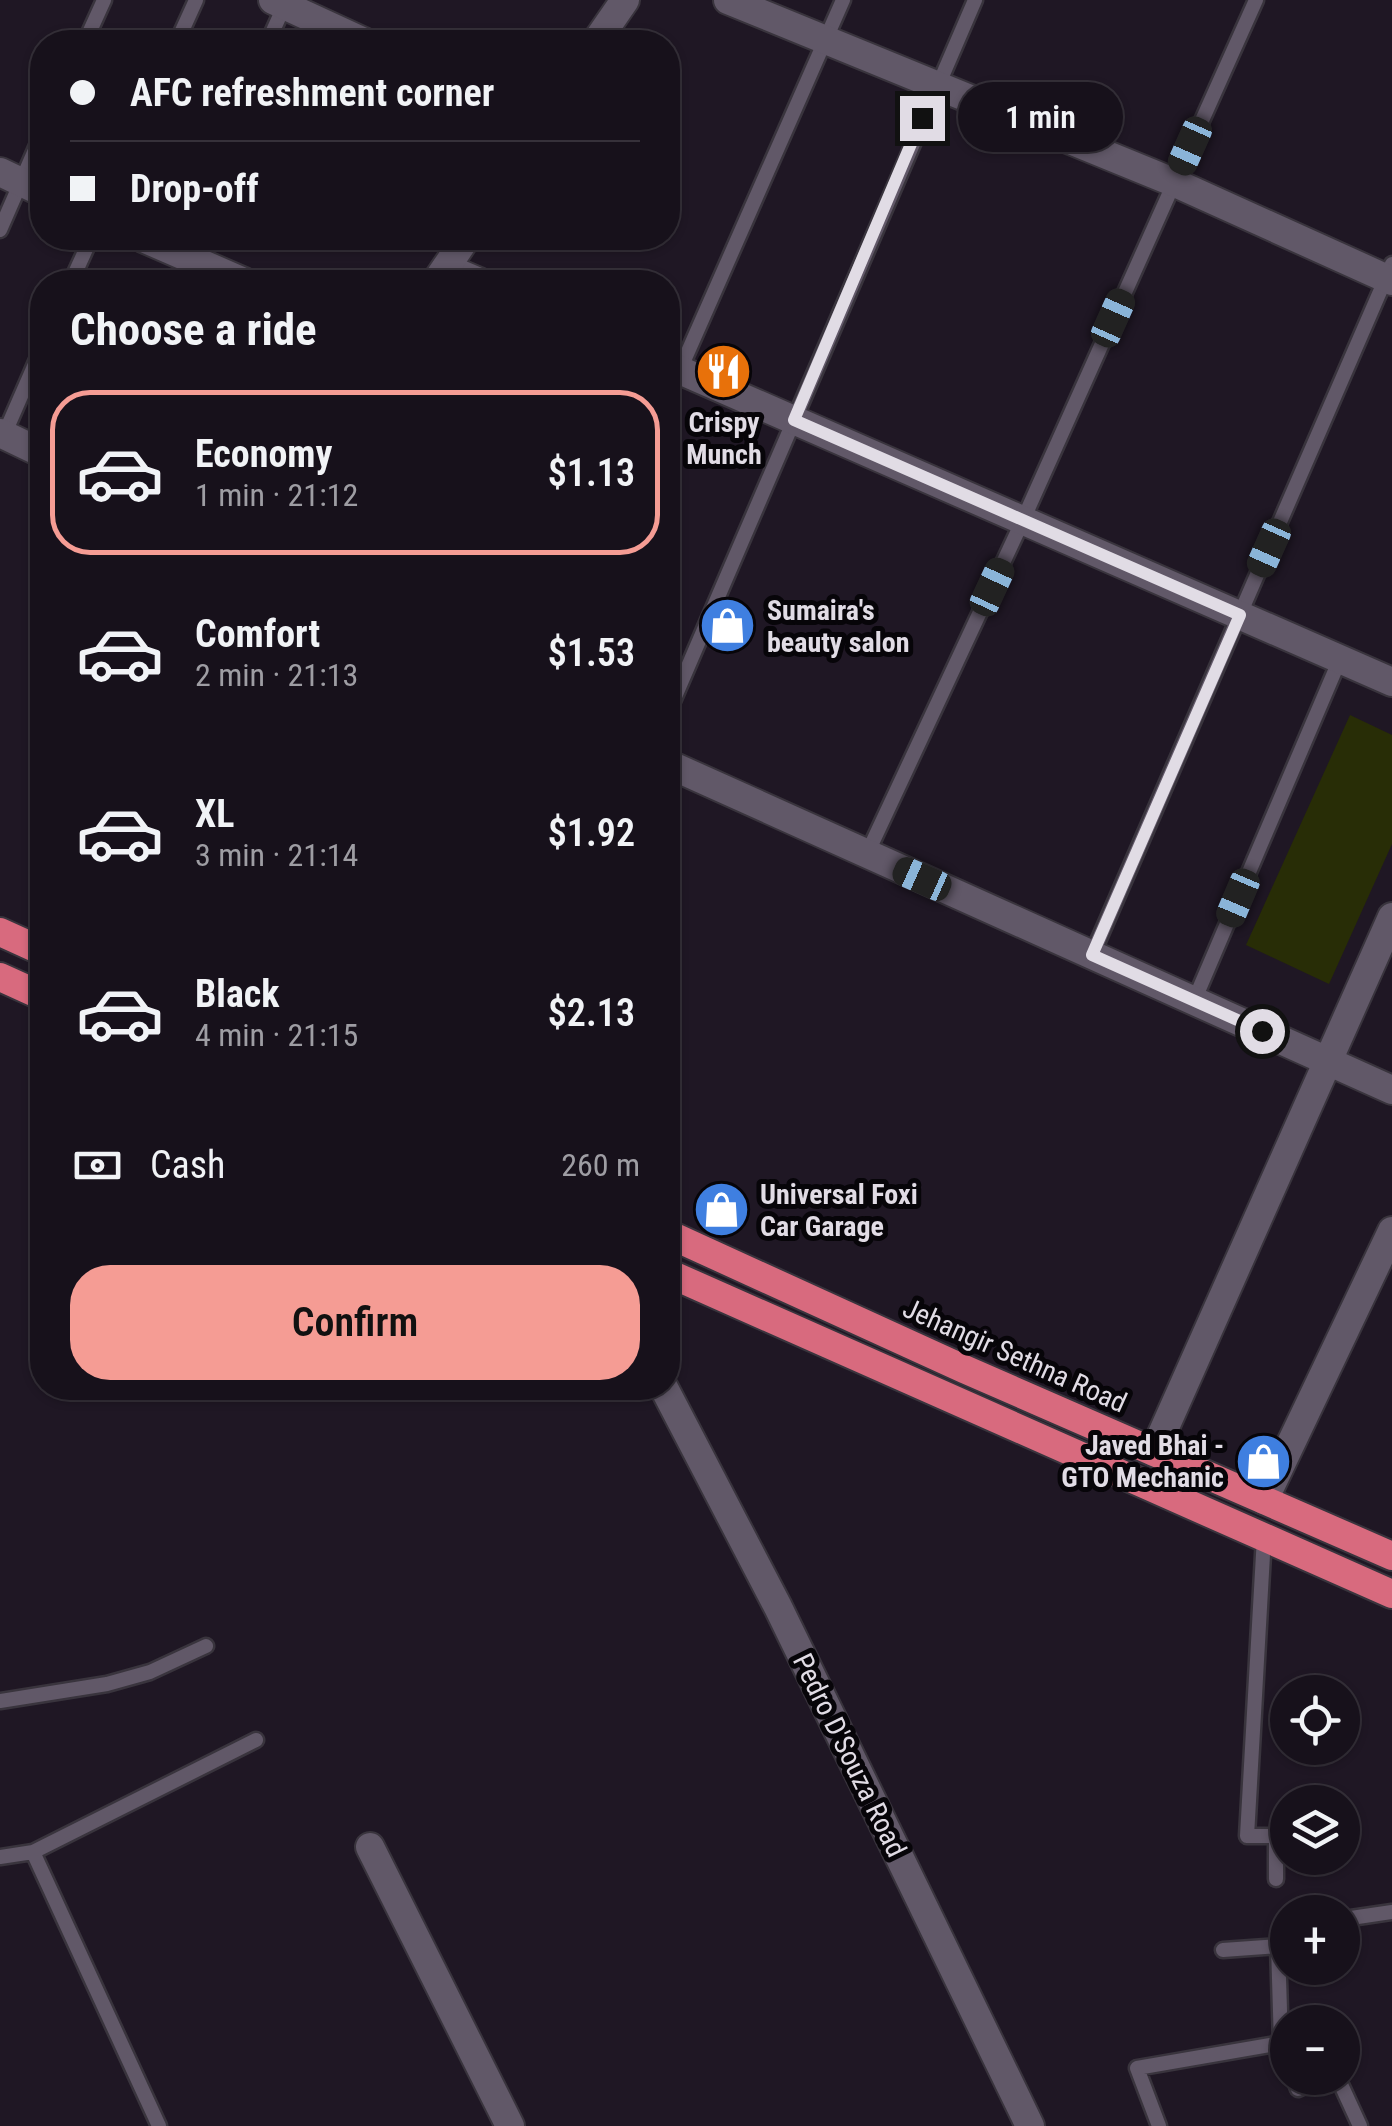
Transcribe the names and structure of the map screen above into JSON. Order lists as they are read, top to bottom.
{
  "streets": {
    "highway": ["Jehangir Sethna Road"],
    "street": ["Pedro D'Souza Road"]
  },
  "places": {
    "restaurant": ["Crispy Munch"],
    "shop": ["Sumaira's beauty salon", "Universal Foxi Car Garage", "Javed Bhai - GTO Mechanic"]
  },
  "page": {
    "banner": ["AFC refreshment corner", "Drop-off"],
    "bubble": "1 min",
    "heading": "Choose a ride",
    "list": [
      {
        "name": "Economy",
        "note": "1 min · 21:12",
        "value": "$1.13"
      },
      {
        "name": "Comfort",
        "note": "2 min · 21:13",
        "value": "$1.53"
      },
      {
        "name": "XL",
        "note": "3 min · 21:14",
        "value": "$1.92"
      },
      {
        "name": "Black",
        "note": "4 min · 21:15",
        "value": "$2.13"
      }
    ],
    "pay": ["Cash", "260 m"],
    "buttons": "Confirm",
    "map_buttons": ["+", "−"]
  }
}
